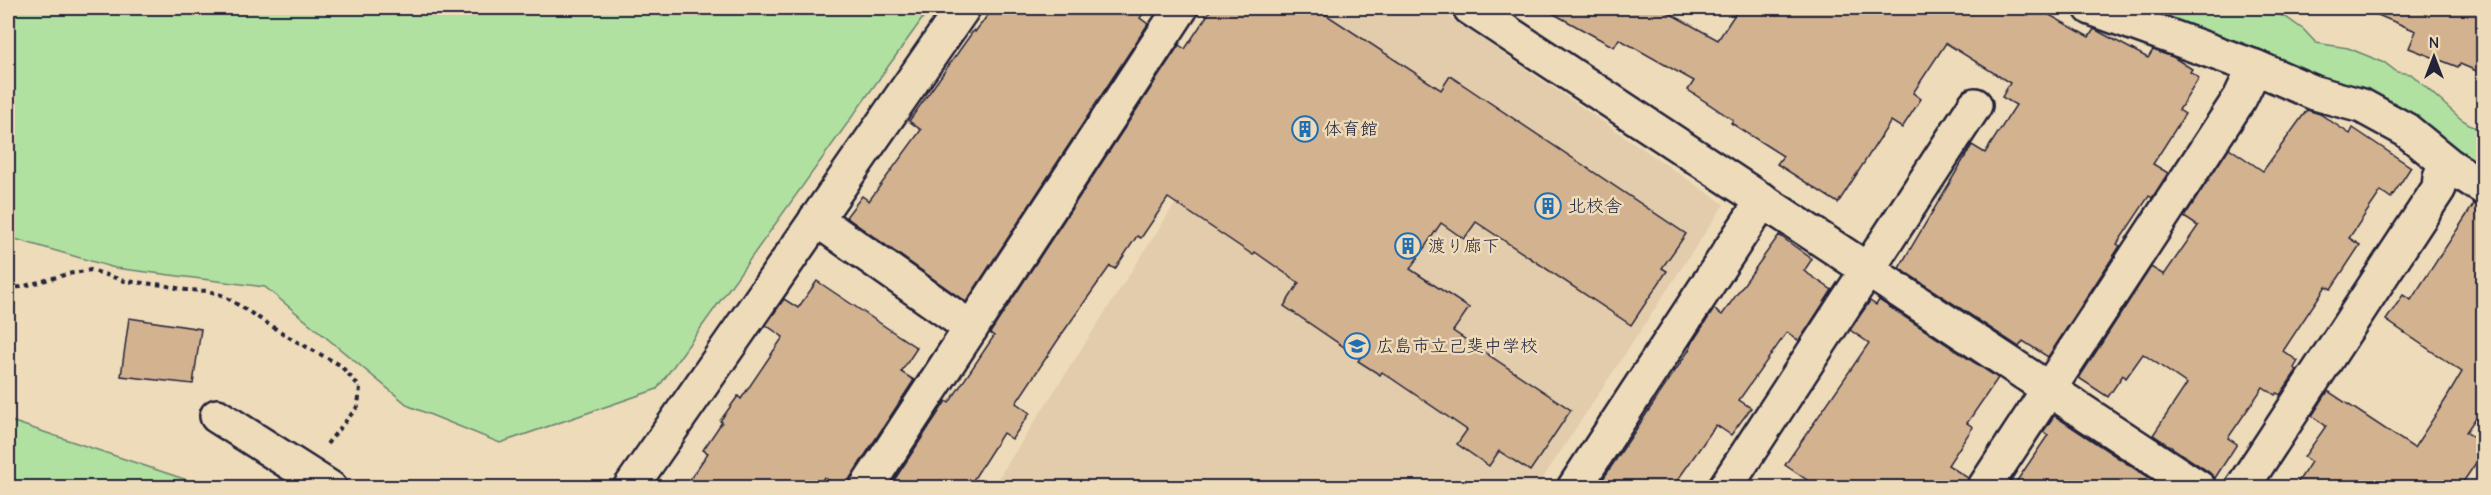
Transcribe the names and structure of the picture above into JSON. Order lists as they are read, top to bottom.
{
  "places": {
    "building": ["体育館", "北校舎", "渡り廊下"],
    "school or university": ["広島市立己斐中学校"]
  },
  "north": "top"
}
